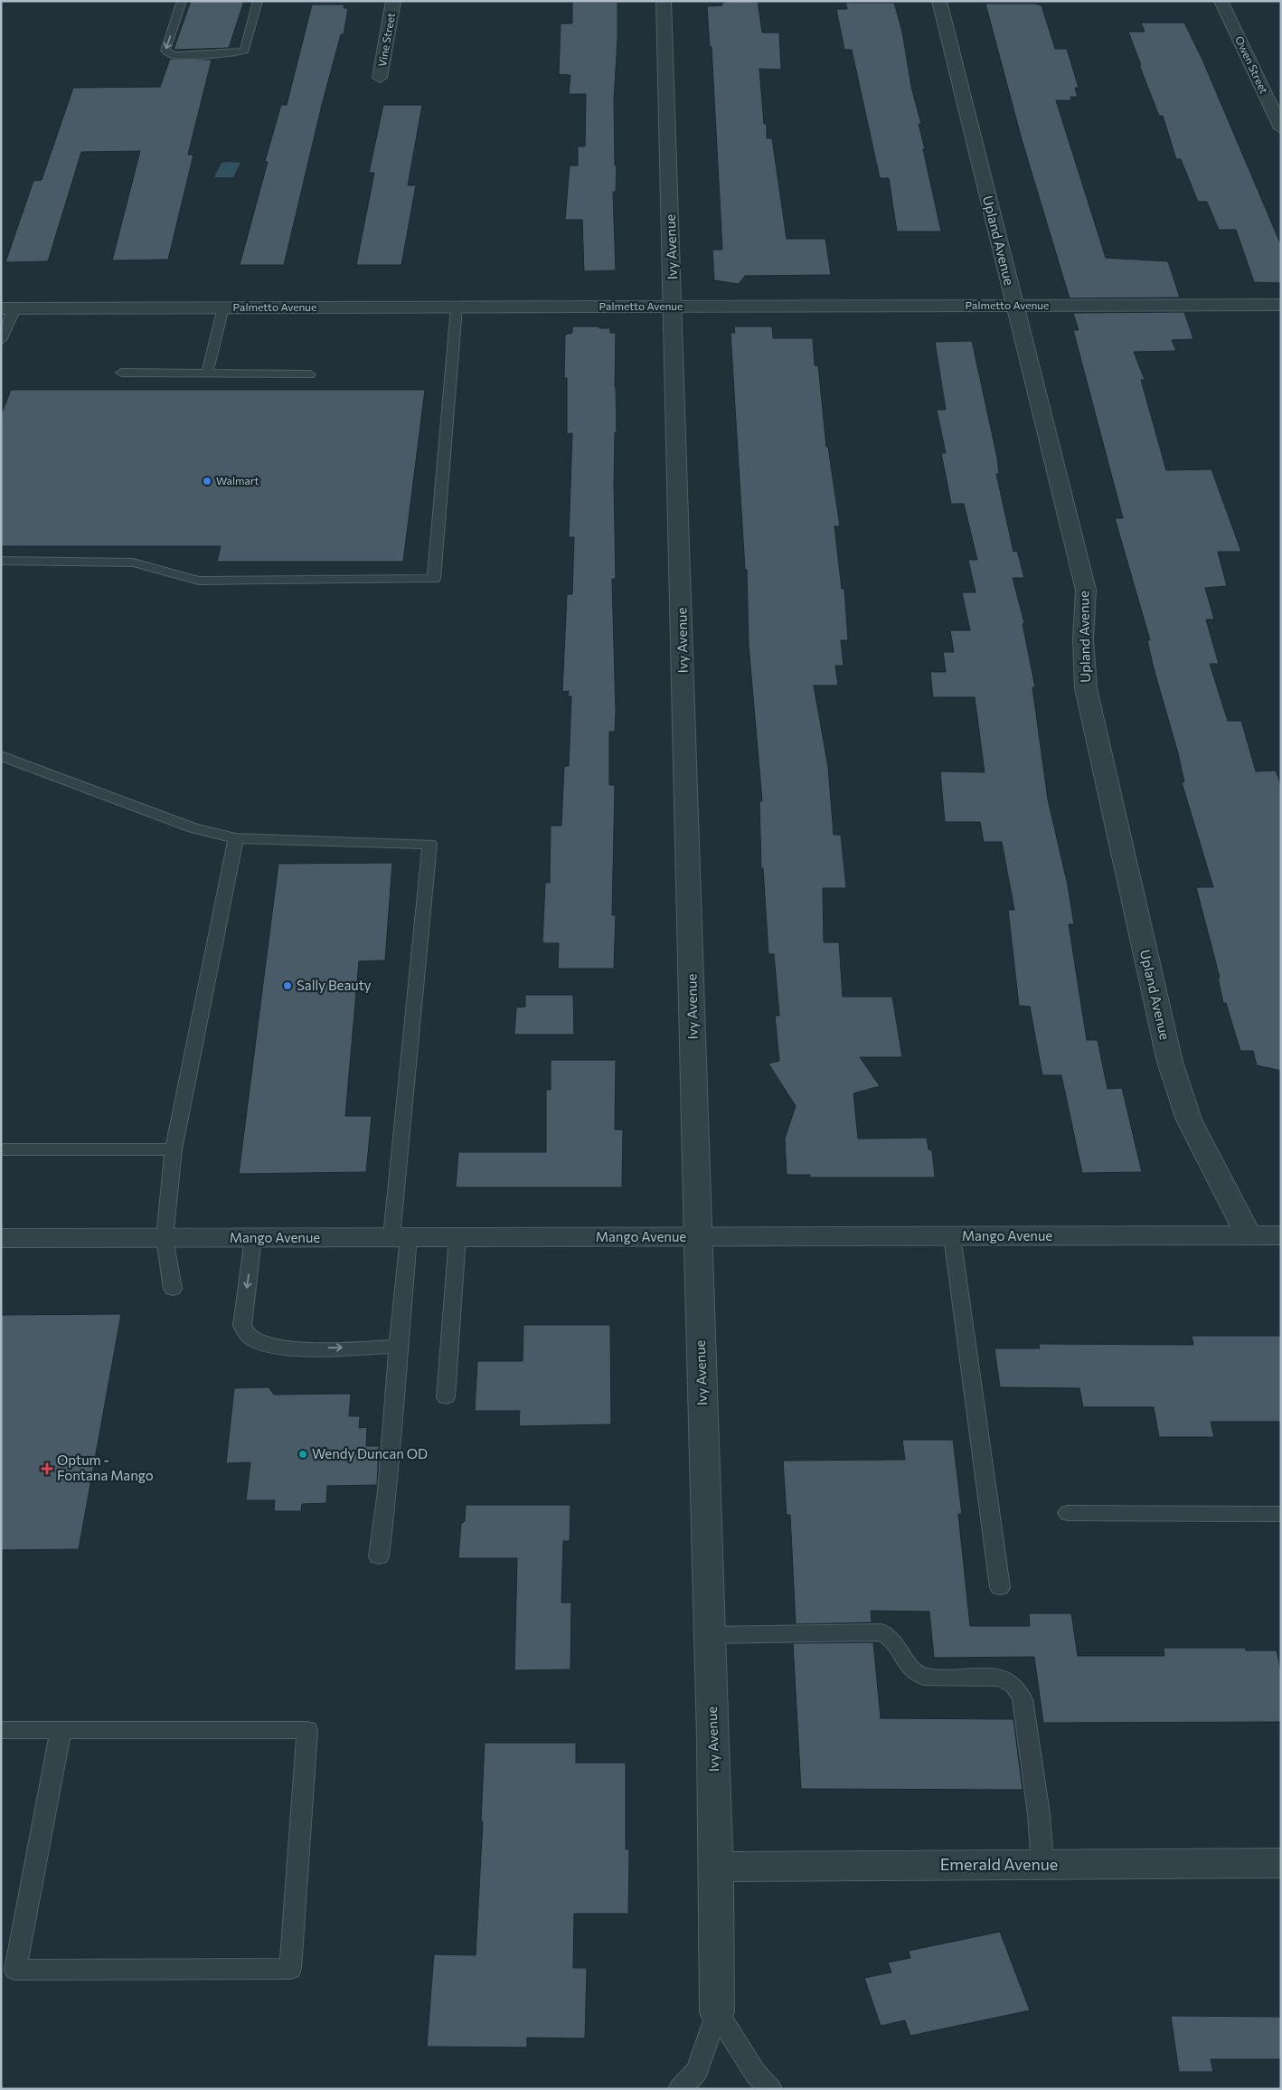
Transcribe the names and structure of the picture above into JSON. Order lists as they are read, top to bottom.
{
  "streets": {
    "street": [
      "Vine Street",
      "Owen Street",
      "Upland Avenue",
      "Ivy Avenue",
      "Palmetto Avenue",
      "Mango Avenue",
      "Emerald Avenue"
    ]
  },
  "crossings": [
    ["Upland Avenue", "Palmetto Avenue"],
    ["Upland Avenue", "Mango Avenue"],
    ["Ivy Avenue", "Palmetto Avenue"],
    ["Ivy Avenue", "Mango Avenue"],
    ["Ivy Avenue", "Emerald Avenue"]
  ],
  "places": {
    "other": ["Walmart", "Sally Beauty", "Wendy Duncan OD"],
    "health": ["Optum - Fontana Mango"]
  }
}
